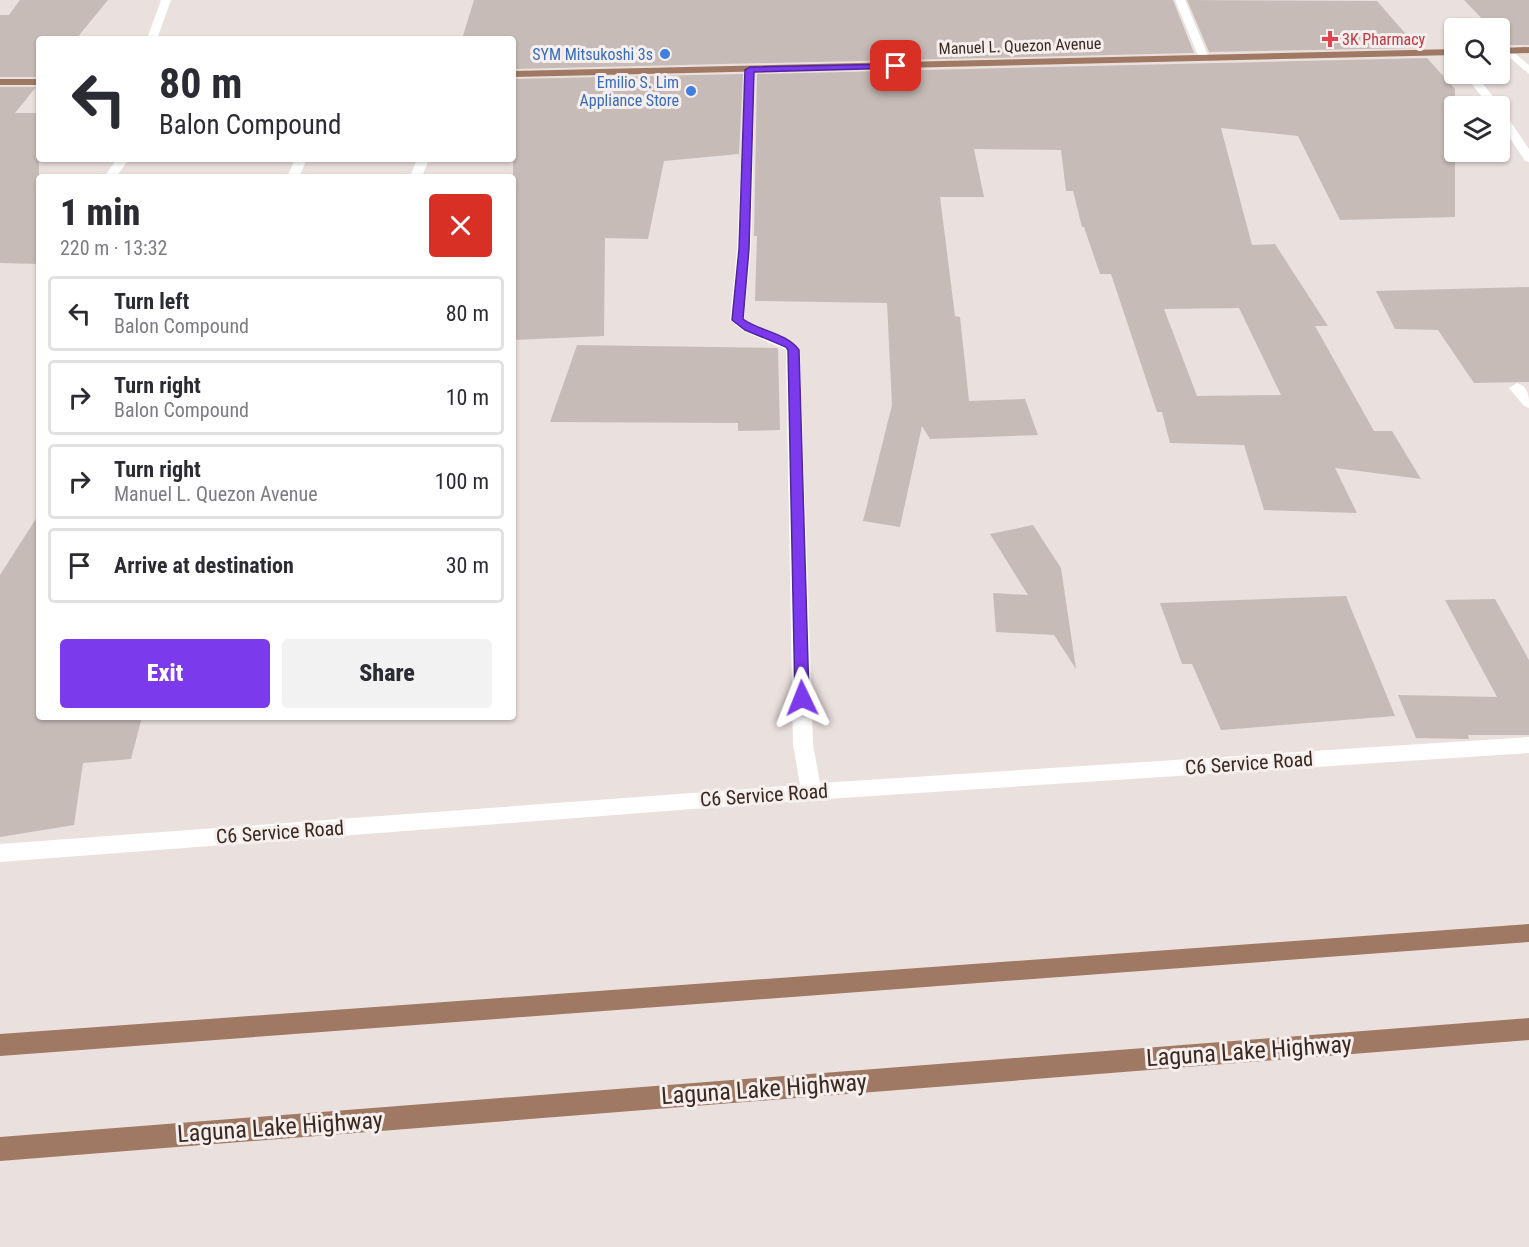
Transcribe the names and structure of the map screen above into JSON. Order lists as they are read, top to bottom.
{
  "streets": {
    "main road": ["Manuel L. Quezon Avenue", "Laguna Lake Highway"],
    "street": ["C6 Service Road"]
  },
  "places": {
    "health": ["3K Pharmacy"],
    "other": ["SYM Mitsukoshi 3s", "Emilio S. Lim Appliance Store"]
  },
  "page": {
    "turn": ["80 m", "Balon Compound"],
    "heading": ["1 min", "220 m · 13:32"],
    "list": [
      {
        "name": "Turn left",
        "note": "Balon Compound",
        "value": "80 m"
      },
      {
        "name": "Turn right",
        "note": "Balon Compound",
        "value": "10 m"
      },
      {
        "name": "Turn right",
        "note": "Manuel L. Quezon Avenue",
        "value": "100 m"
      },
      {
        "name": "Arrive at destination",
        "value": "30 m"
      }
    ],
    "buttons": ["Exit", "Share"]
  }
}
